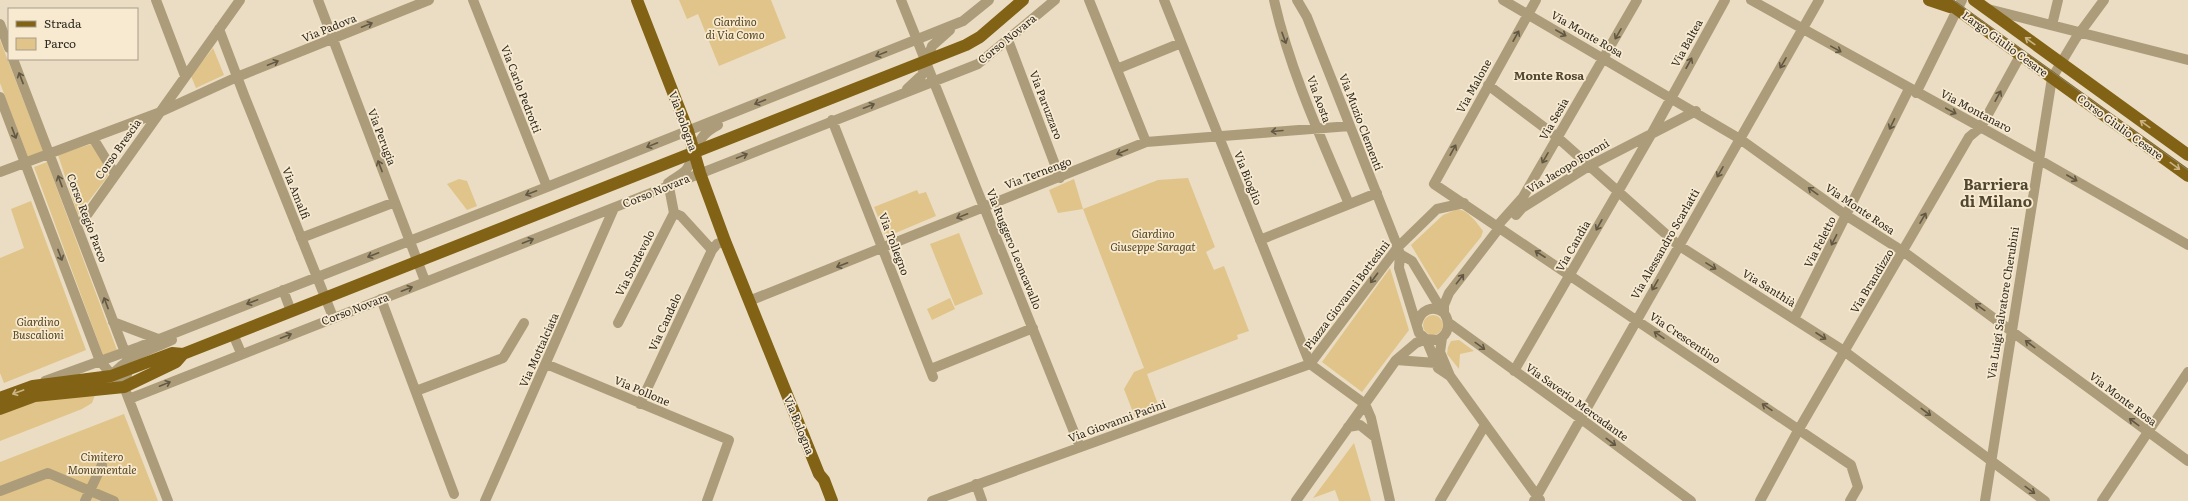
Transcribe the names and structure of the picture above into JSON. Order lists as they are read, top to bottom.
{
  "streets": {
    "main road": [
      "Corso Novara",
      "Largo Giulio Cesare",
      "Via Bologna",
      "Corso Giulio Cesare"
    ],
    "street": [
      "Via Padova",
      "Via Monte Rosa",
      "Via Baltea",
      "Via Malone",
      "Via Carlo Pedrotti",
      "Via Aosta",
      "Via Paruzzaro",
      "Via Montanaro",
      "Via Sesia",
      "Via Muzio Clementi",
      "Via Perugia",
      "Corso Brescia",
      "Via Jacopo Foroni",
      "Via Ternengo",
      "Via Bioglio",
      "Via Amalfi",
      "Corso Regio Parco",
      "Via Feletto",
      "Via Tollegno",
      "Via Alessandro Scarlatti",
      "Via Candia",
      "Via Ruggero Leoncavallo",
      "Via Sordevolo",
      "Via Brandizzo",
      "Via Santhià",
      "Piazza Giovanni Bottesini",
      "Via Luigi Salvatore Cherubini",
      "Via Candelo",
      "Via Crescentino",
      "Via Mottalciata",
      "Via Pollone",
      "Via Saverio Mercadante",
      "Via Giovanni Pacini"
    ]
  },
  "crossings": [
    ["Via Padova", "Via Perugia"],
    ["Via Padova", "Corso Brescia"],
    ["Via Padova", "Via Amalfi"],
    ["Via Monte Rosa", "Via Baltea"],
    ["Via Monte Rosa", "Via Malone"],
    ["Via Monte Rosa", "Via Sesia"],
    ["Via Monte Rosa", "Via Jacopo Foroni"],
    ["Via Monte Rosa", "Via Feletto"],
    ["Via Monte Rosa", "Via Alessandro Scarlatti"],
    ["Via Monte Rosa", "Via Brandizzo"],
    ["Via Monte Rosa", "Via Luigi Salvatore Cherubini"],
    ["Corso Novara", "Via Carlo Pedrotti"],
    ["Corso Novara", "Via Paruzzaro"],
    ["Corso Novara", "Via Bologna"],
    ["Corso Novara", "Via Perugia"],
    ["Corso Novara", "Via Amalfi"],
    ["Corso Novara", "Corso Regio Parco"],
    ["Corso Novara", "Via Tollegno"],
    ["Corso Novara", "Via Ruggero Leoncavallo"],
    ["Corso Novara", "Via Mottalciata"],
    ["Via Baltea", "Via Jacopo Foroni"],
    ["Via Baltea", "Via Candia"],
    ["Largo Giulio Cesare", "Corso Giulio Cesare"],
    ["Largo Giulio Cesare", "Via Feletto"],
    ["Largo Giulio Cesare", "Via Brandizzo"],
    ["Largo Giulio Cesare", "Via Luigi Salvatore Cherubini"],
    ["Via Malone", "Via Santhià"],
    ["Via Malone", "Piazza Giovanni Bottesini"],
    ["Via Aosta", "Via Ternengo"],
    ["Via Paruzzaro", "Via Ternengo"],
    ["Via Montanaro", "Via Feletto"],
    ["Via Montanaro", "Via Alessandro Scarlatti"],
    ["Via Montanaro", "Via Brandizzo"],
    ["Via Montanaro", "Via Luigi Salvatore Cherubini"],
    ["Via Sesia", "Via Jacopo Foroni"],
    ["Via Sesia", "Via Santhià"],
    ["Via Sesia", "Via Crescentino"],
    ["Via Bologna", "Via Ternengo"],
    ["Via Muzio Clementi", "Via Ternengo"],
    ["Via Muzio Clementi", "Piazza Giovanni Bottesini"],
    ["Corso Giulio Cesare", "Via Luigi Salvatore Cherubini"],
    ["Via Jacopo Foroni", "Via Candia"],
    ["Via Jacopo Foroni", "Via Santhià"],
    ["Via Jacopo Foroni", "Via Crescentino"],
    ["Via Ternengo", "Via Bioglio"],
    ["Via Ternengo", "Via Tollegno"],
    ["Via Ternengo", "Via Ruggero Leoncavallo"],
    ["Via Bioglio", "Piazza Giovanni Bottesini"],
    ["Via Bioglio", "Via Giovanni Pacini"],
    ["Via Feletto", "Via Santhià"],
    ["Via Tollegno", "Via Ruggero Leoncavallo"],
    ["Via Alessandro Scarlatti", "Via Santhià"],
    ["Via Alessandro Scarlatti", "Via Crescentino"],
    ["Via Alessandro Scarlatti", "Via Saverio Mercadante"],
    ["Via Candia", "Via Santhià"],
    ["Via Candia", "Via Crescentino"],
    ["Via Candia", "Via Saverio Mercadante"],
    ["Via Ruggero Leoncavallo", "Via Giovanni Pacini"],
    ["Via Brandizzo", "Via Santhià"],
    ["Via Brandizzo", "Via Crescentino"],
    ["Via Santhià", "Via Luigi Salvatore Cherubini"],
    ["Piazza Giovanni Bottesini", "Via Saverio Mercadante"],
    ["Piazza Giovanni Bottesini", "Via Giovanni Pacini"],
    ["Via Candelo", "Via Pollone"],
    ["Via Mottalciata", "Via Pollone"]
  ],
  "one_way": [
    "Via Padova",
    "Via Baltea",
    "Via Malone",
    "Via Aosta",
    "Via Montanaro",
    "Via Sesia",
    "Via Perugia",
    "Via Ternengo",
    "Via Feletto",
    "Via Alessandro Scarlatti",
    "Via Brandizzo",
    "Via Santhià",
    "Via Crescentino"
  ],
  "districts": ["Monte Rosa", "Barriera di Milano"],
  "parks": [
    "Giardino di Via Como",
    "Giardino Giuseppe Saragat",
    "Giardino Buscalioni",
    "Cimitero Monumentale"
  ],
  "legend": ["Strada", "Parco"]
}
